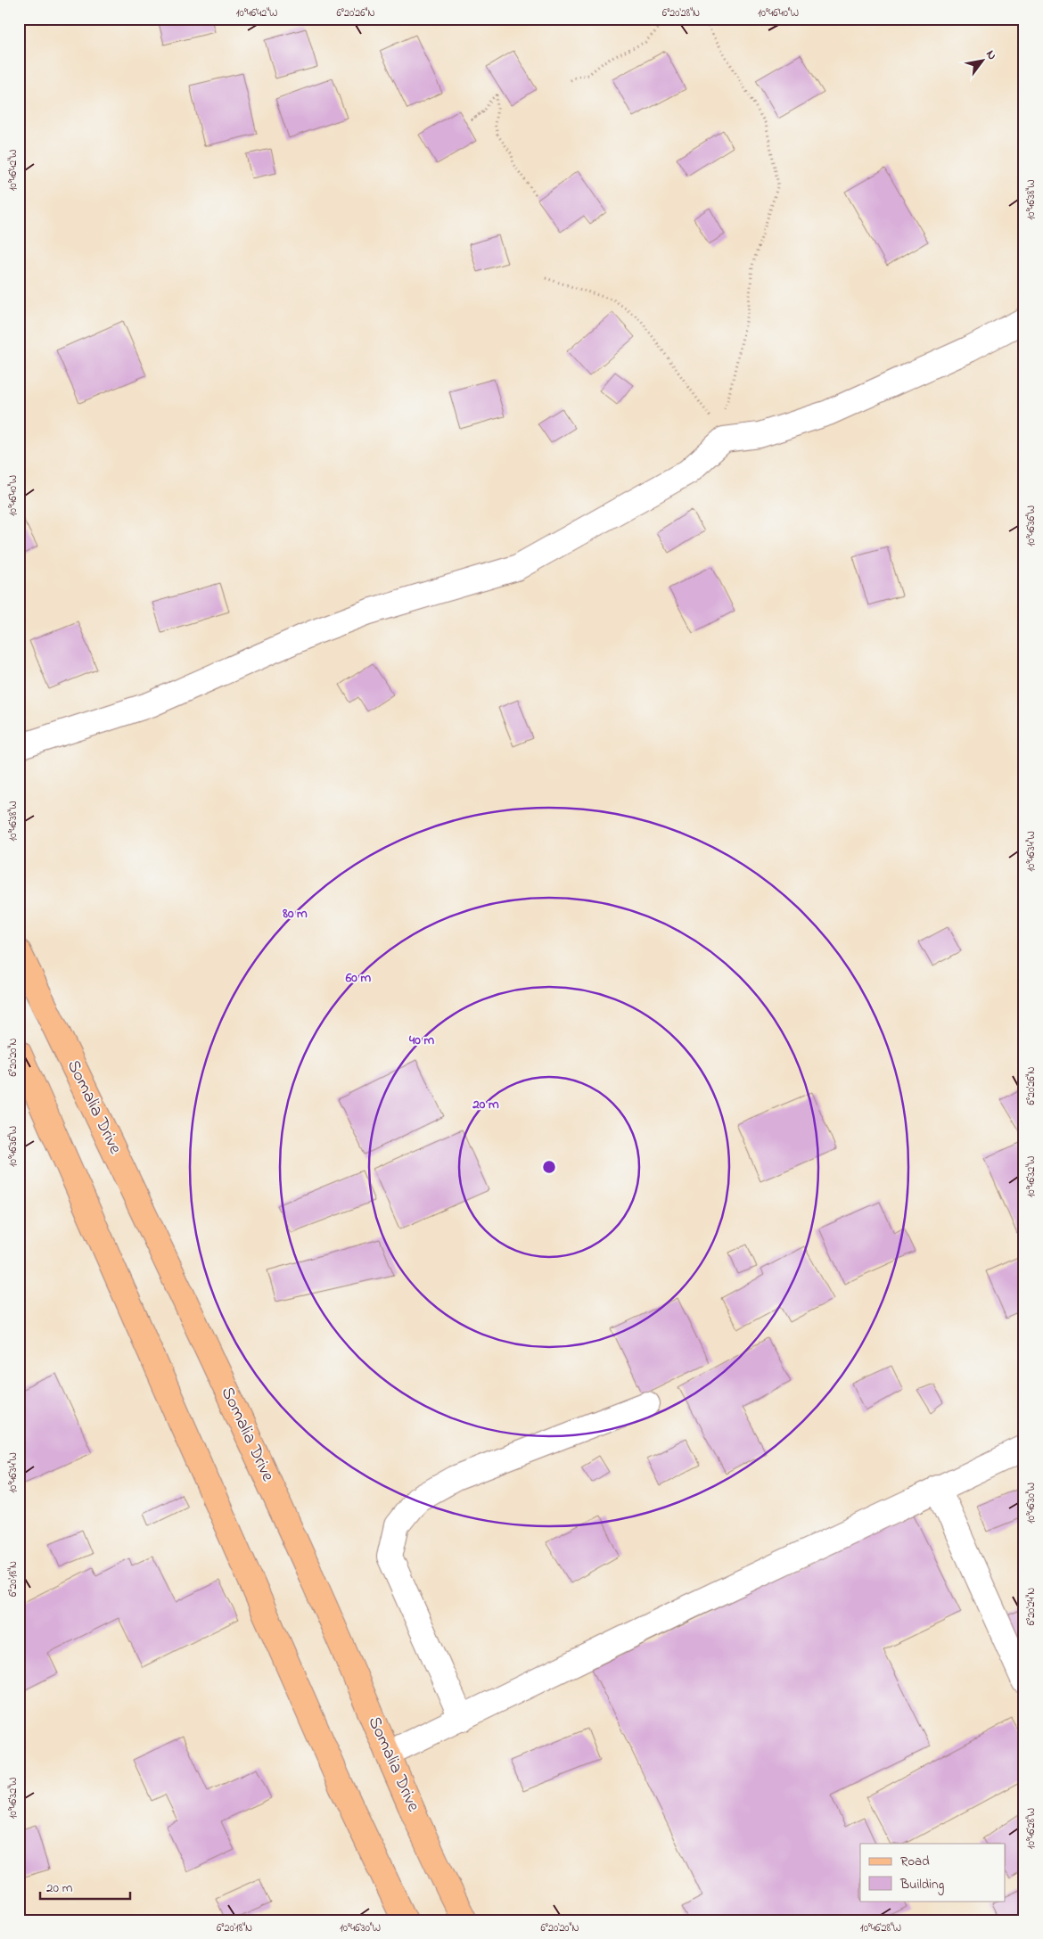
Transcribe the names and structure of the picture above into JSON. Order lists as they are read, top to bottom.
{
  "streets": {
    "main road": ["Somalia Drive"]
  },
  "legend": ["Road", "Building"],
  "scale_bar": "20 m",
  "north": "top right",
  "coordinates": [
    "10°46'42\"W",
    "6°20'26\"N",
    "6°20'28\"N",
    "10°46'40\"W",
    "10°46'38\"W",
    "10°46'36\"W",
    "10°46'34\"W",
    "6°20'20\"N",
    "10°46'32\"W",
    "10°46'30\"W",
    "6°20'18\"N",
    "6°20'24\"N",
    "10°46'28\"W"
  ],
  "rings": [
    "80 m",
    "60 m",
    "40 m",
    "20 m"
  ]
}
